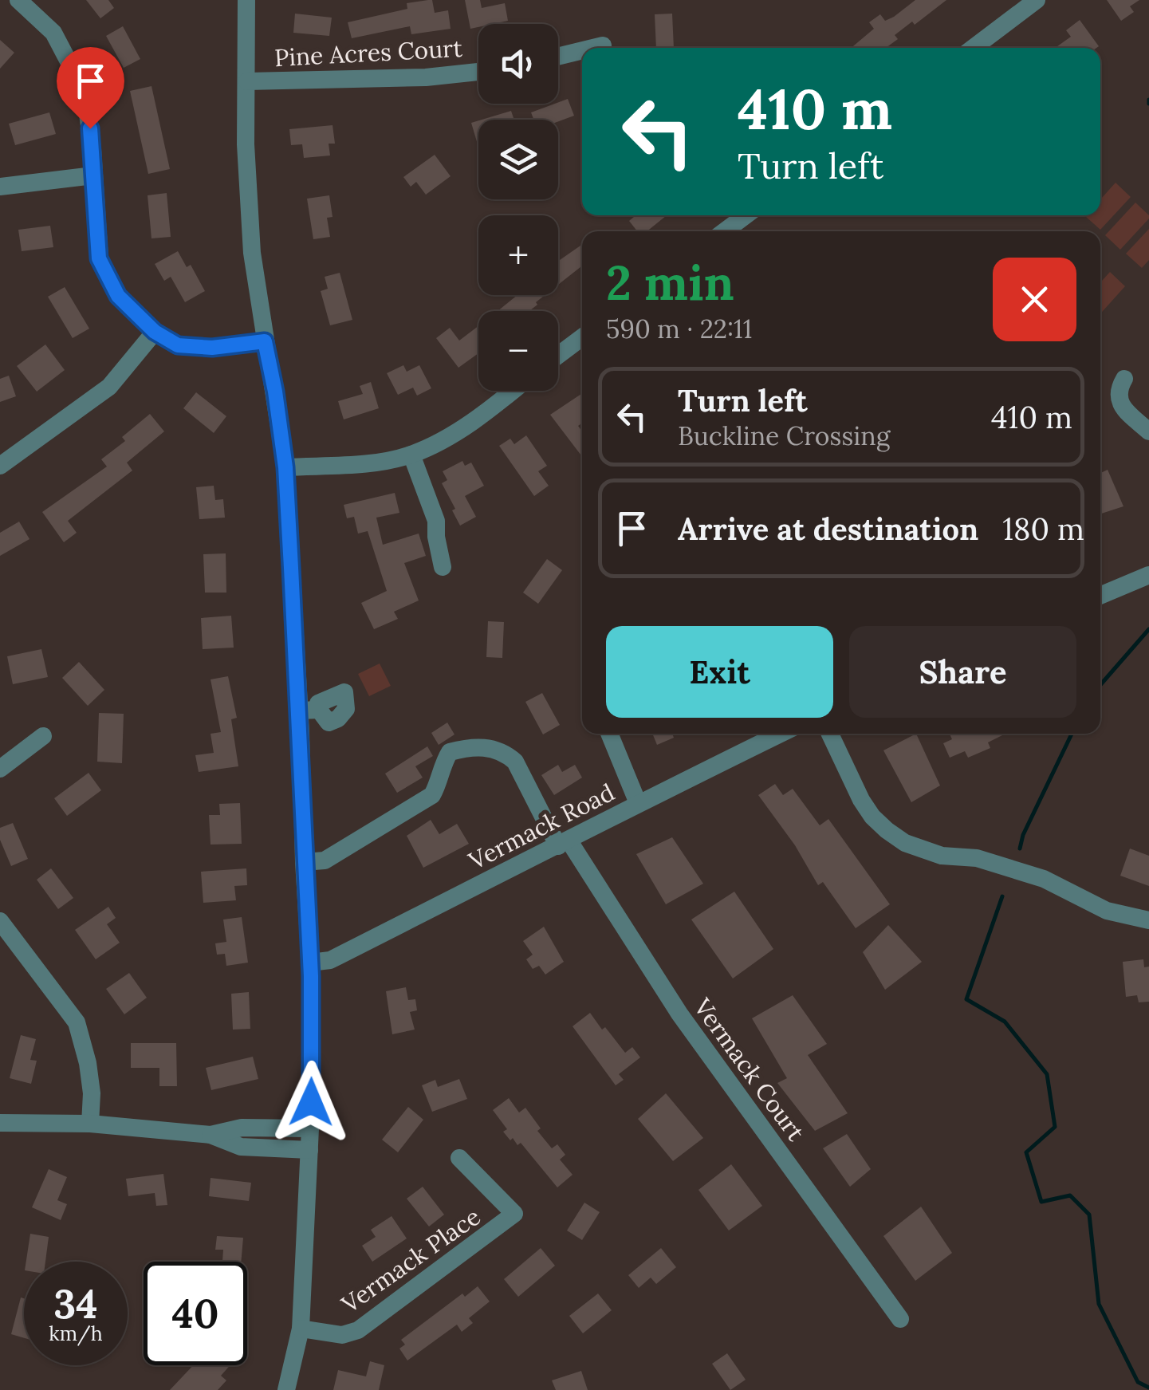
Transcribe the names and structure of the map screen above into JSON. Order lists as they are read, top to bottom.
{
  "streets": {
    "street": [
      "Pine Acres Court",
      "Vermack Road",
      "Vermack Court",
      "Vermack Place"
    ]
  },
  "crossings": [
    ["Vermack Road", "Vermack Court"]
  ],
  "page": {
    "map_buttons": ["+", "−"],
    "turn": ["410 m", "Turn left"],
    "heading": ["2 min", "590 m · 22:11"],
    "list": [
      {
        "name": "Turn left",
        "note": "Buckline Crossing",
        "value": "410 m"
      },
      {
        "name": "Arrive at destination",
        "value": "180 m"
      }
    ],
    "buttons": ["Exit", "Share"],
    "speed": "34 km/h",
    "limit": "40"
  }
}
